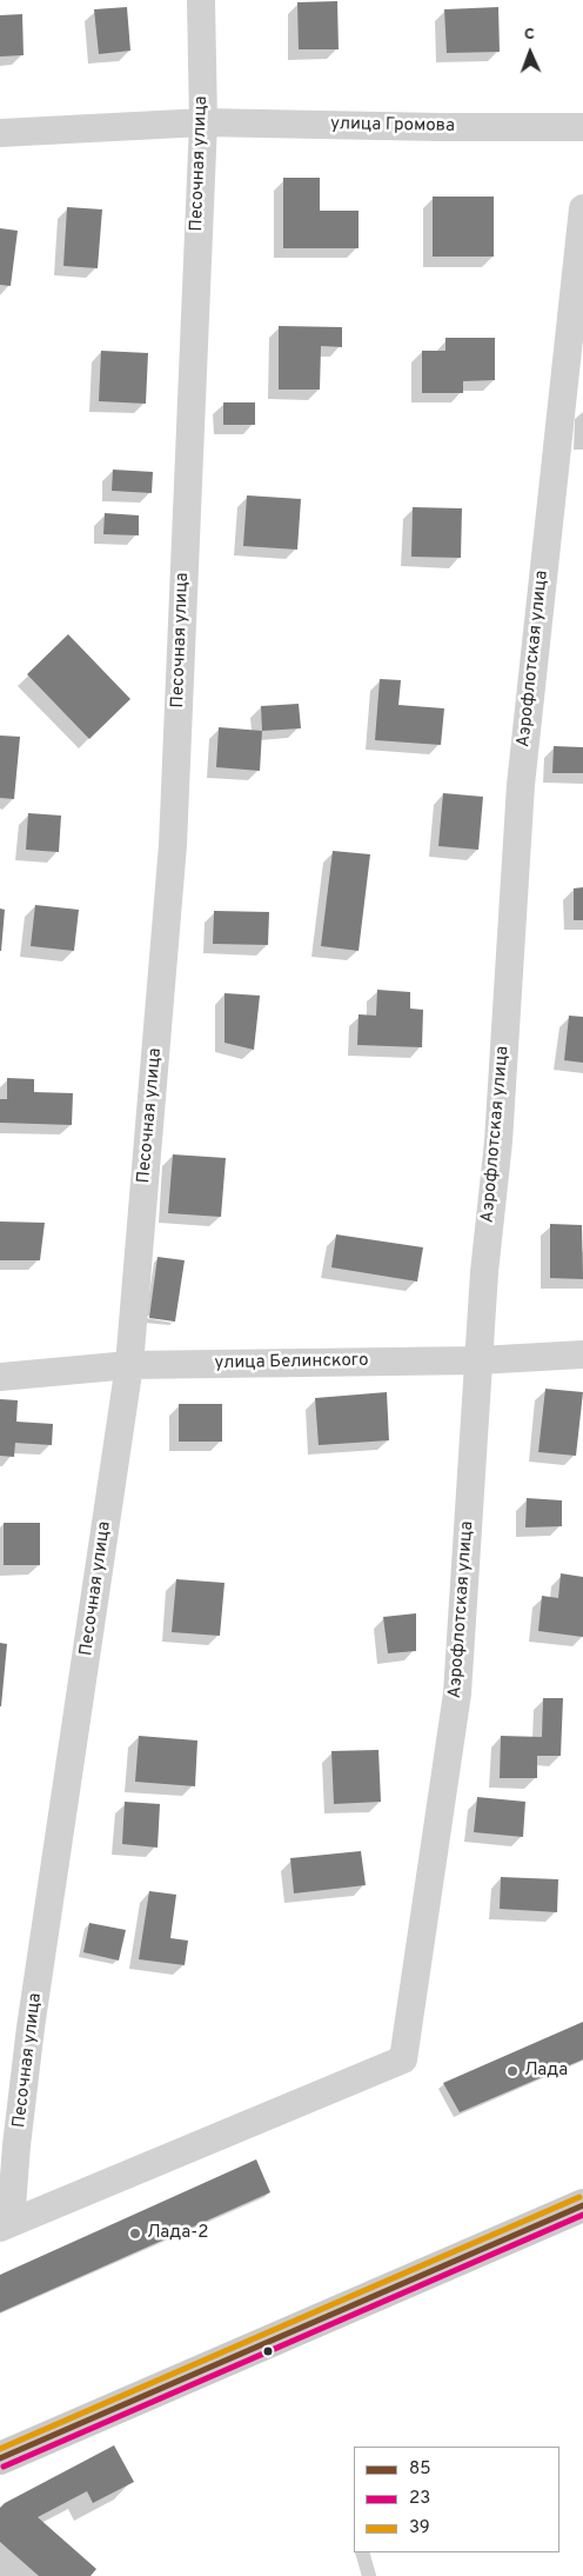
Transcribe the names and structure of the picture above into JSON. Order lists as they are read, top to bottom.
{
  "streets": {
    "street": [
      "улица Громова",
      "Песочная улица",
      "Аэрофлотская улица",
      "улица Белинского"
    ]
  },
  "crossings": [
    ["улица Громова", "Песочная улица"],
    ["Песочная улица", "Аэрофлотская улица"],
    ["Песочная улица", "улица Белинского"],
    ["Аэрофлотская улица", "улица Белинского"]
  ],
  "places": ["Лада", "Лада-2"],
  "lines": ["transit line 39", "transit line 85", "transit line 23"],
  "legend": ["85", "23", "39"],
  "north": "top"
}
